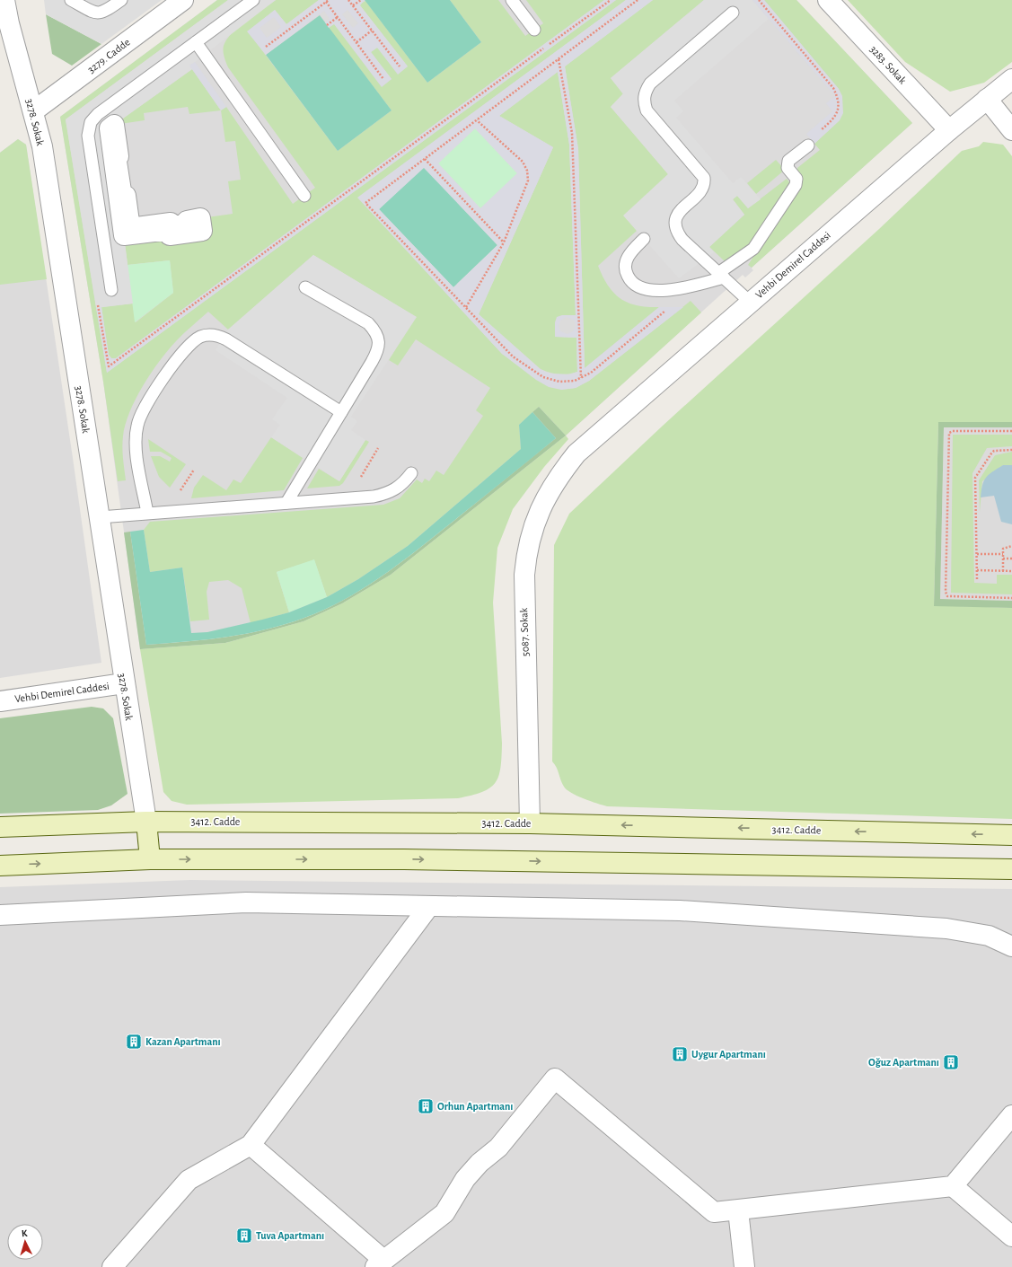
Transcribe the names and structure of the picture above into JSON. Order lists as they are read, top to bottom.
{
  "streets": {
    "street": [
      "3279. Cadde",
      "3283. Sokak",
      "3278. Sokak",
      "Vehbi Demirel Caddesi",
      "5087. Sokak",
      "3412. Cadde"
    ]
  },
  "crossings": [
    ["3279. Cadde", "3278. Sokak"],
    ["3283. Sokak", "Vehbi Demirel Caddesi"],
    ["3278. Sokak", "Vehbi Demirel Caddesi"],
    ["3278. Sokak", "3412. Cadde"],
    ["Vehbi Demirel Caddesi", "5087. Sokak"],
    ["5087. Sokak", "3412. Cadde"]
  ],
  "places": {
    "building": [
      "Kazan Apartmanı",
      "Uygur Apartmanı",
      "Oğuz Apartmanı",
      "Orhun Apartmanı",
      "Tuva Apartmanı"
    ]
  },
  "north": "top"
}
